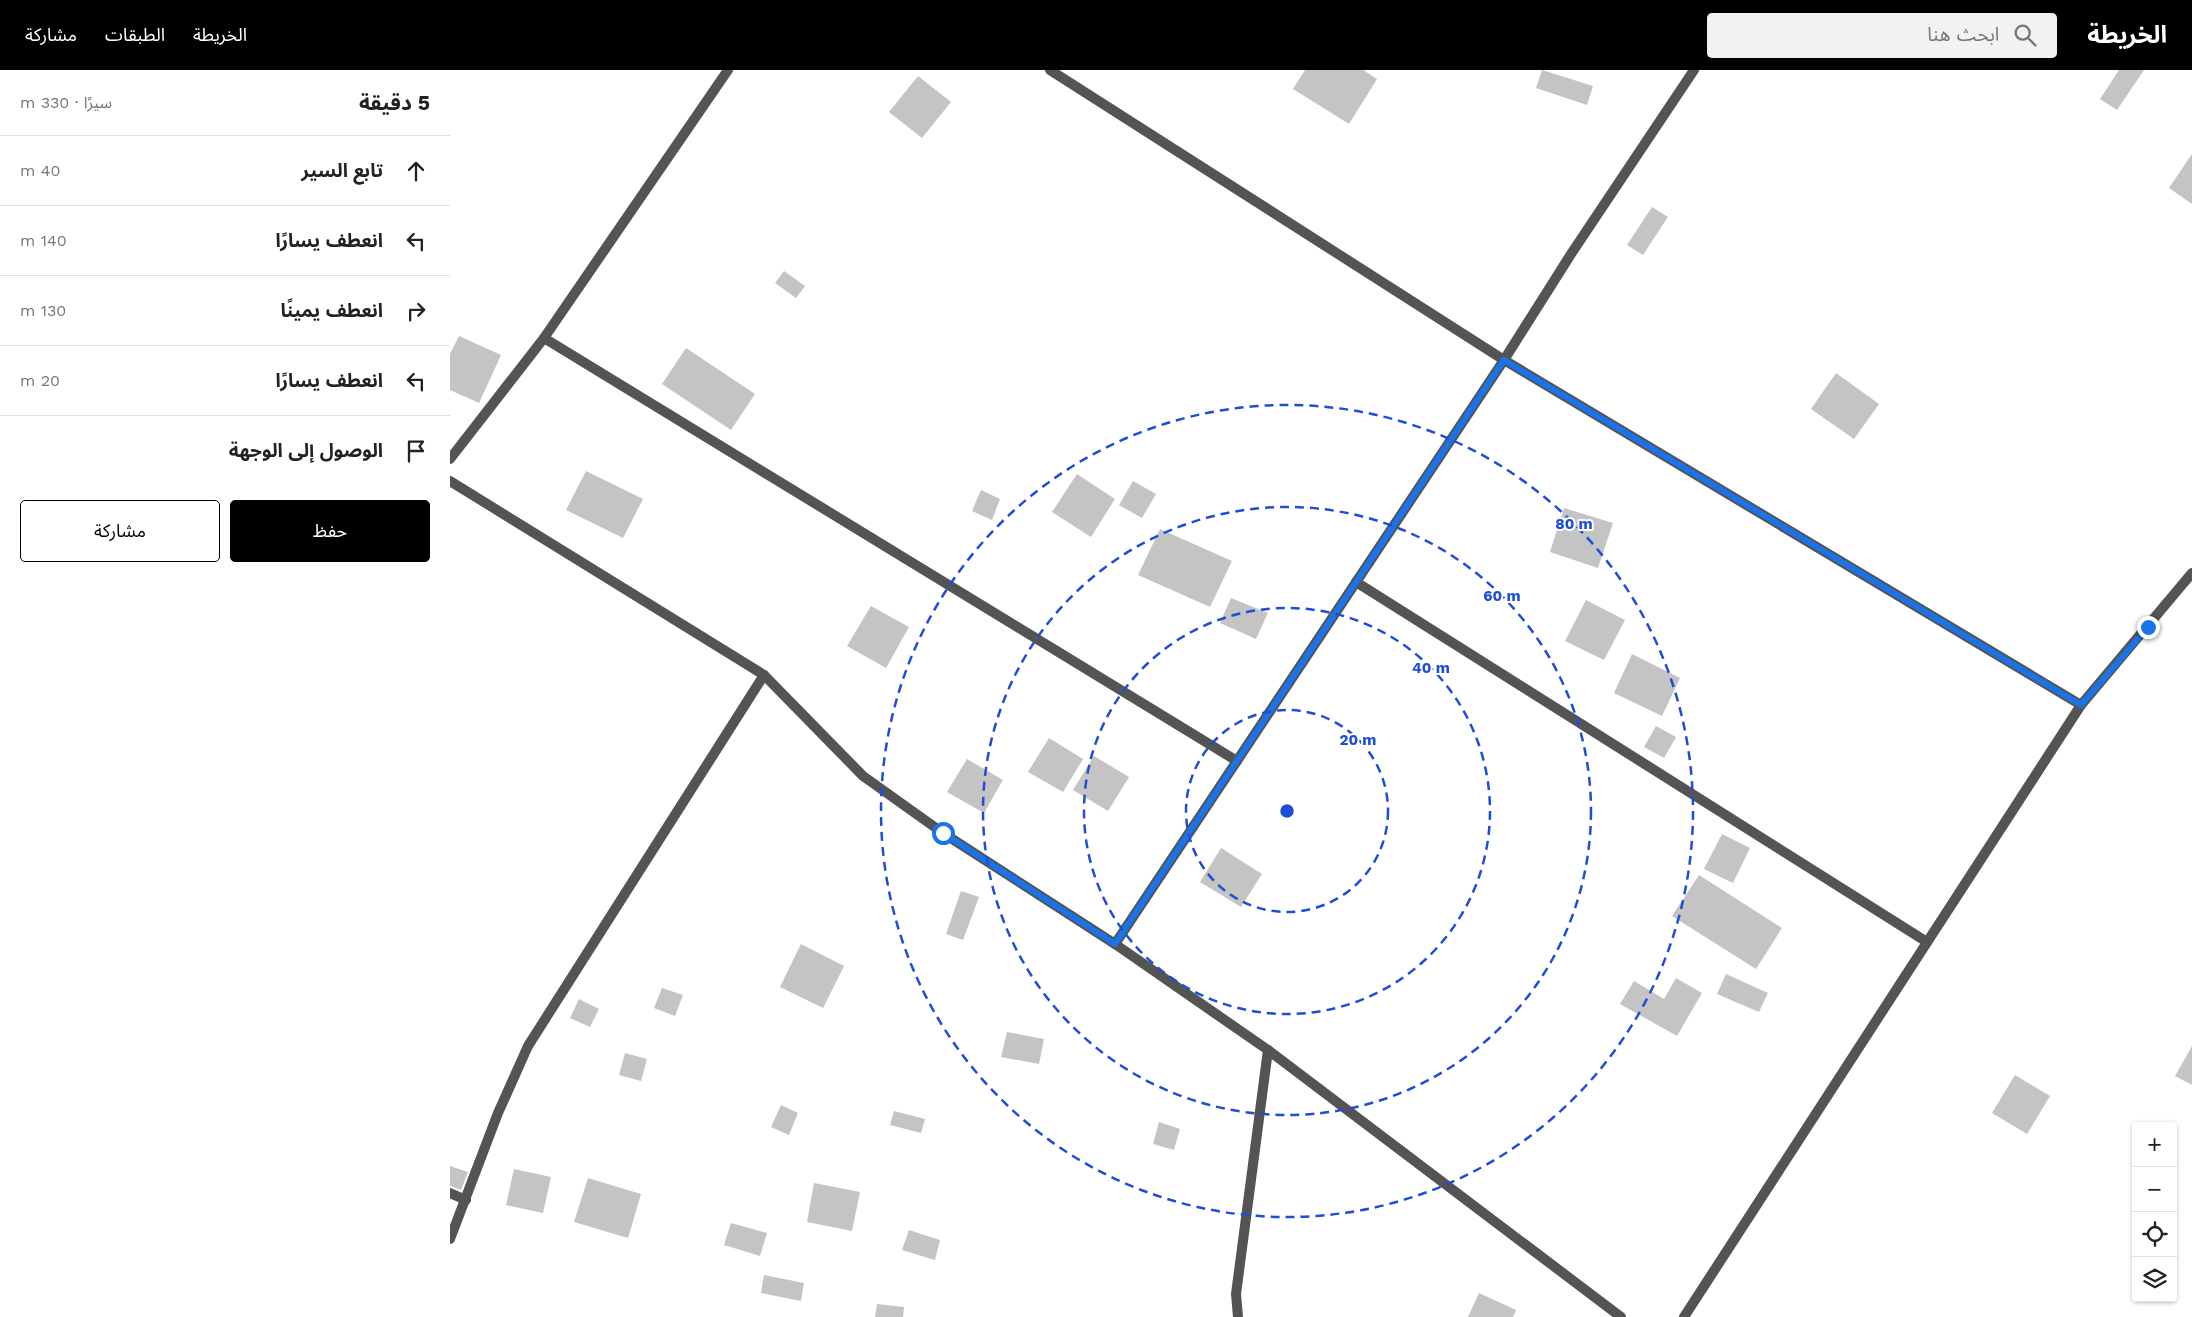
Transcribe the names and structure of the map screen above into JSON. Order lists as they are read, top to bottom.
{
  "page": {
    "header": "الخريطة",
    "search": "ابحث هنا",
    "nav": ["الخريطة", "الطبقات", "مشاركة"],
    "heading": ["5 دقيقة", "سيرًا · 330 m"],
    "list": [
      ["تابع السير", "40 m"],
      ["انعطف يسارًا", "140 m"],
      ["انعطف يمينًا", "130 m"],
      ["انعطف يسارًا", "20 m"],
      "الوصول إلى الوجهة"
    ],
    "buttons": ["حفظ", "مشاركة"],
    "map_buttons": ["+", "−"]
  },
  "rings": [
    "80 m",
    "60 m",
    "40 m",
    "20 m"
  ]
}
